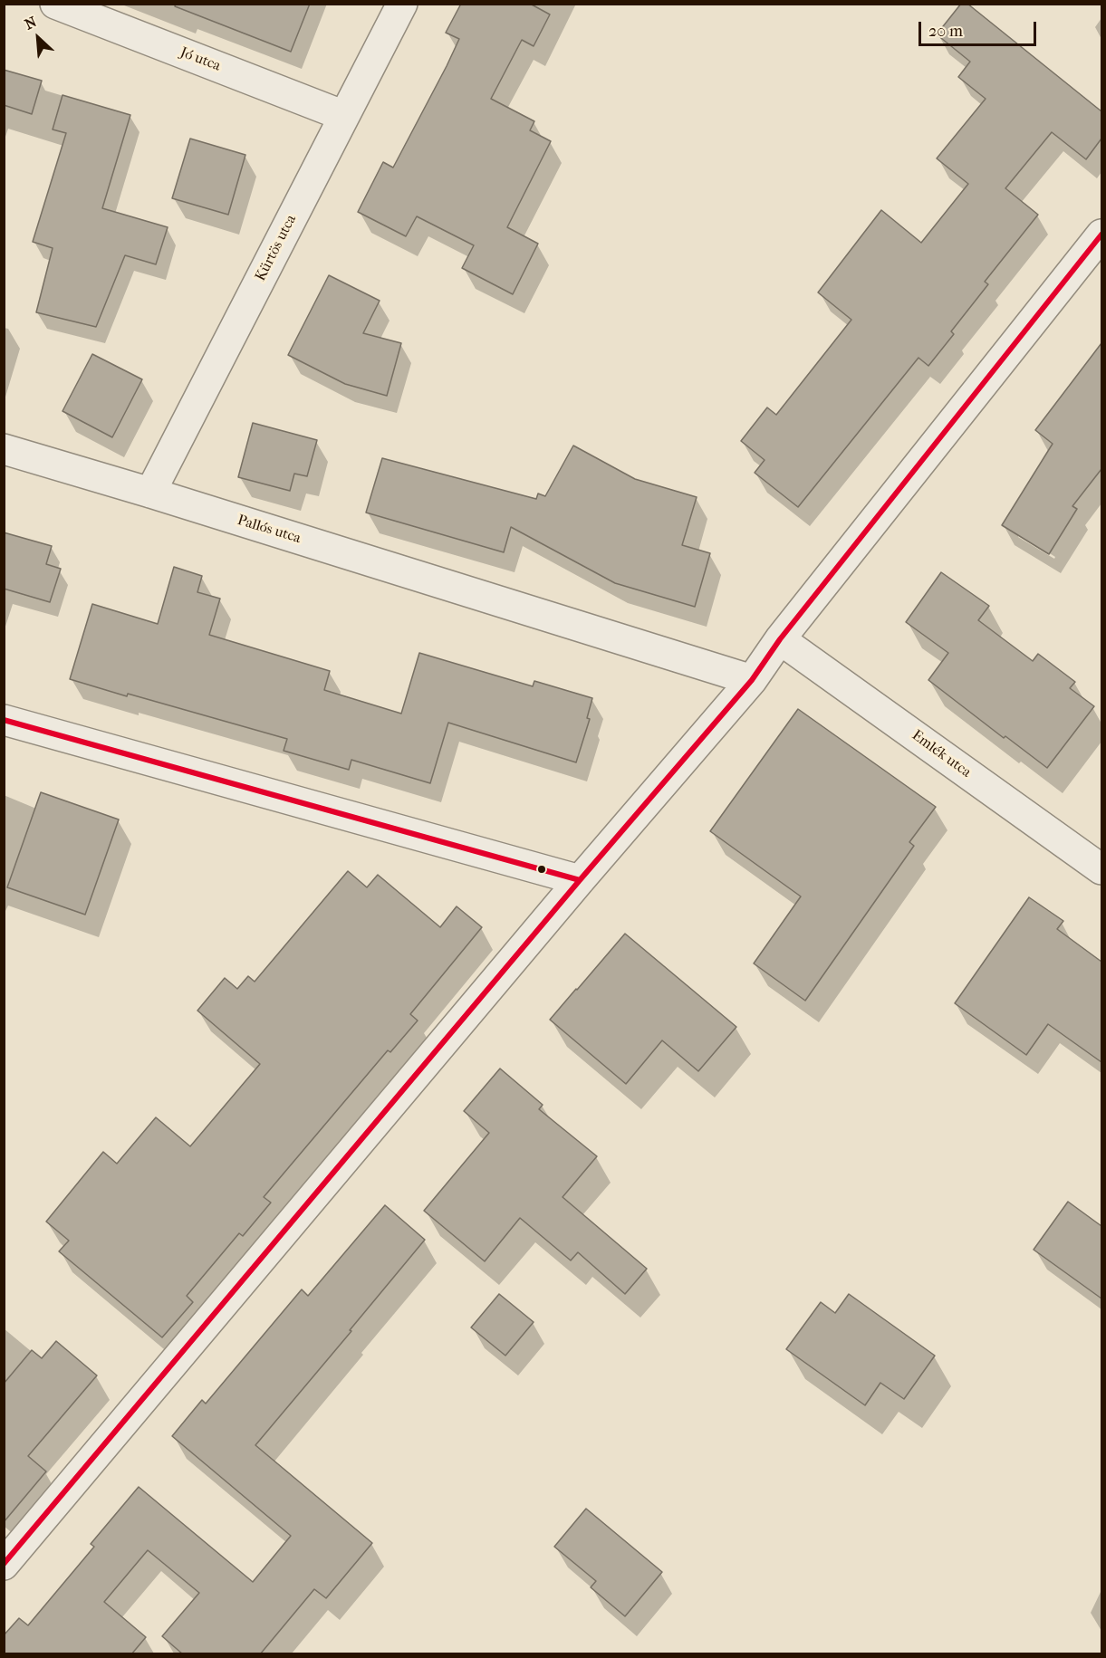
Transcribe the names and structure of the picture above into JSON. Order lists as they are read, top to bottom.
{
  "streets": {
    "street": [
      "Jó utca",
      "Kürtös utca",
      "Pallós utca",
      "Emlék utca"
    ]
  },
  "crossings": [
    ["Jó utca", "Kürtös utca"],
    ["Kürtös utca", "Pallós utca"]
  ],
  "scale_bar": "20 m",
  "north": "top left"
}
